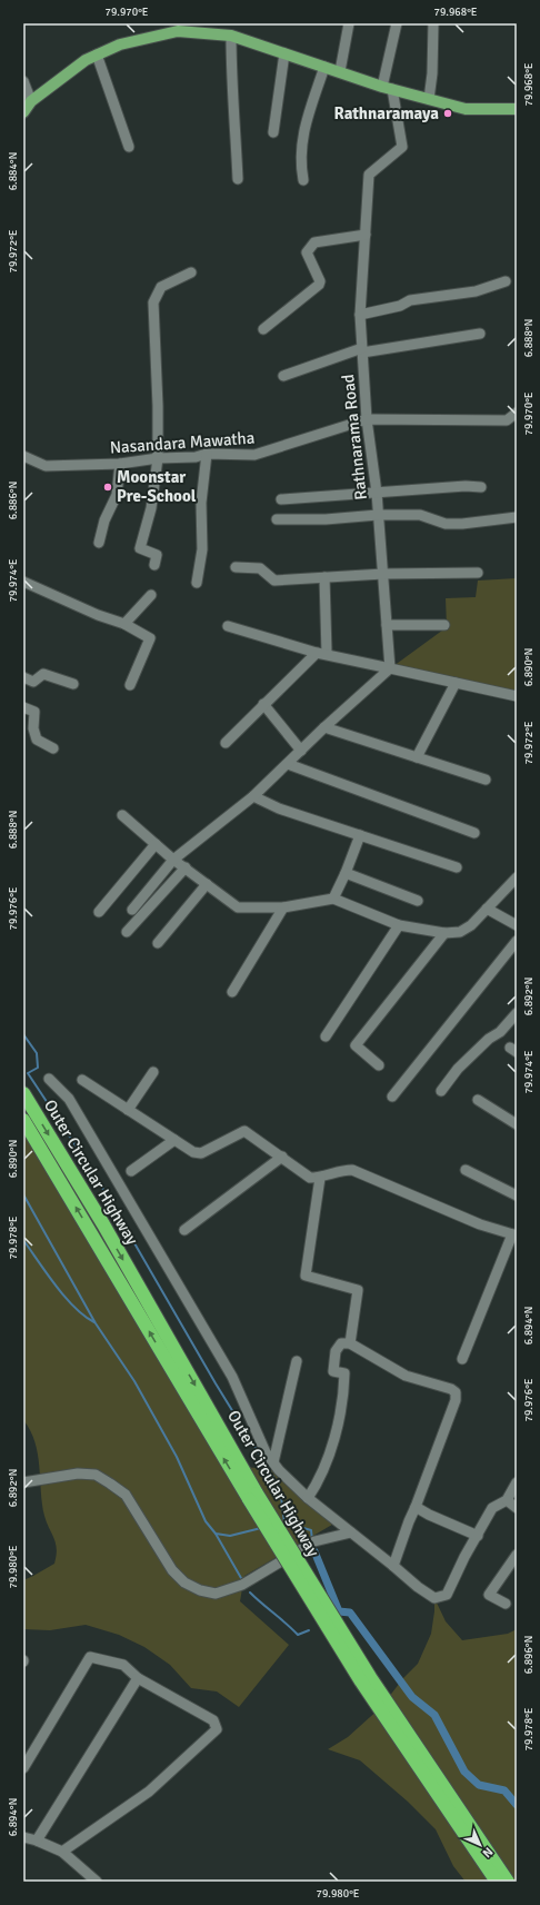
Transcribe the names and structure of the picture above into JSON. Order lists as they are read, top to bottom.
{
  "streets": {
    "highway": ["Outer Circular Highway"],
    "street": ["Rathnarama Road", "Nasandara Mawatha"]
  },
  "crossings": [
    ["Rathnarama Road", "Nasandara Mawatha"]
  ],
  "places": ["Rathnaramaya", "Moonstar Pre-School"],
  "north": "bottom right",
  "coordinates": [
    "79.970°E",
    "79.968°E",
    "6.884°N",
    "79.972°E",
    "6.888°N",
    "6.886°N",
    "79.974°E",
    "6.890°N",
    "79.976°E",
    "6.892°N",
    "79.978°E",
    "6.894°N",
    "79.980°E",
    "6.896°N"
  ]
}
